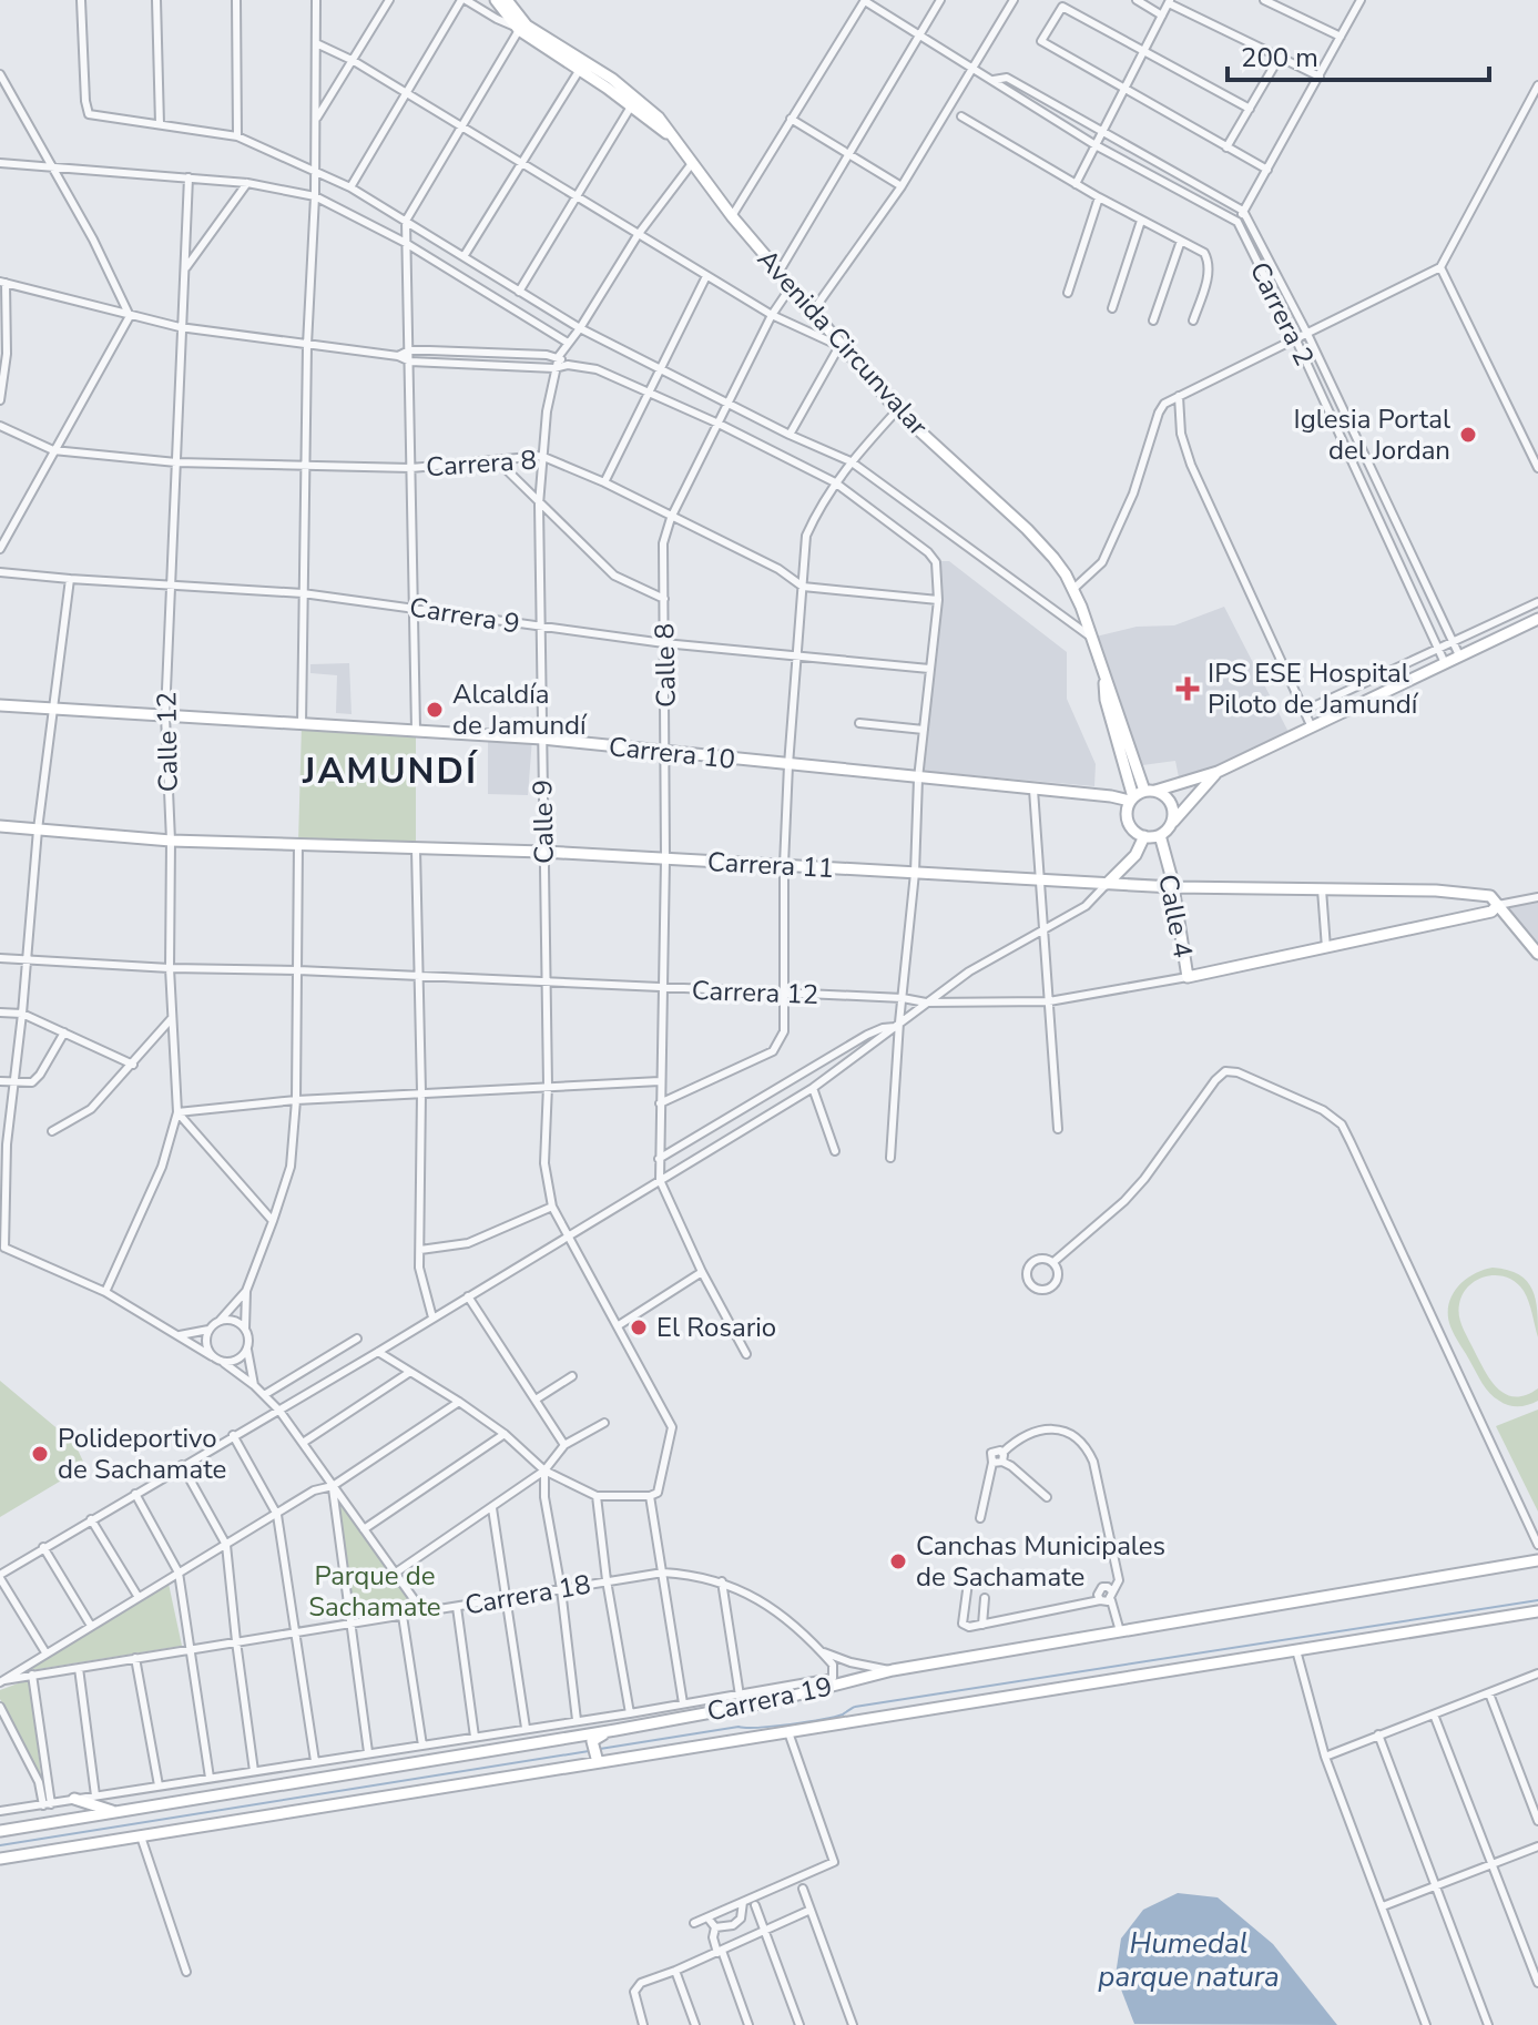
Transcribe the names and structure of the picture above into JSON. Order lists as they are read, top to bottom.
{
  "streets": {
    "main road": [
      "Avenida Circunvalar",
      "Carrera 10",
      "Carrera 11",
      "Calle 4",
      "Carrera 12",
      "Carrera 19"
    ],
    "street": [
      "Carrera 2",
      "Carrera 8",
      "Carrera 9",
      "Calle 8",
      "Calle 12",
      "Calle 9",
      "Carrera 18"
    ]
  },
  "crossings": [
    ["Avenida Circunvalar", "Calle 8"],
    ["Avenida Circunvalar", "Carrera 10"],
    ["Avenida Circunvalar", "Calle 9"],
    ["Avenida Circunvalar", "Calle 4"],
    ["Carrera 8", "Calle 8"],
    ["Carrera 8", "Calle 12"],
    ["Carrera 8", "Calle 9"],
    ["Carrera 9", "Calle 8"],
    ["Carrera 9", "Calle 12"],
    ["Carrera 9", "Calle 9"],
    ["Calle 8", "Carrera 10"],
    ["Calle 8", "Carrera 11"],
    ["Calle 8", "Carrera 12"],
    ["Calle 12", "Carrera 10"],
    ["Calle 12", "Carrera 11"],
    ["Calle 12", "Carrera 12"],
    ["Carrera 10", "Calle 9"],
    ["Carrera 10", "Calle 4"],
    ["Calle 9", "Carrera 11"],
    ["Calle 9", "Carrera 12"],
    ["Calle 9", "Carrera 18"],
    ["Calle 9", "Carrera 19"],
    ["Carrera 11", "Calle 4"],
    ["Carrera 11", "Carrera 12"],
    ["Calle 4", "Carrera 12"],
    ["Carrera 18", "Carrera 19"]
  ],
  "districts": ["JAMUNDÍ"],
  "water": ["Humedal parque natura"],
  "parks": ["Parque de Sachamate"],
  "places": {
    "other": [
      "Iglesia Portal del Jordan",
      "Alcaldía de Jamundí",
      "El Rosario",
      "Polideportivo de Sachamate",
      "Canchas Municipales de Sachamate"
    ],
    "health": ["IPS ESE Hospital Piloto de Jamundí"]
  },
  "scale_bar": "200 m"
}
